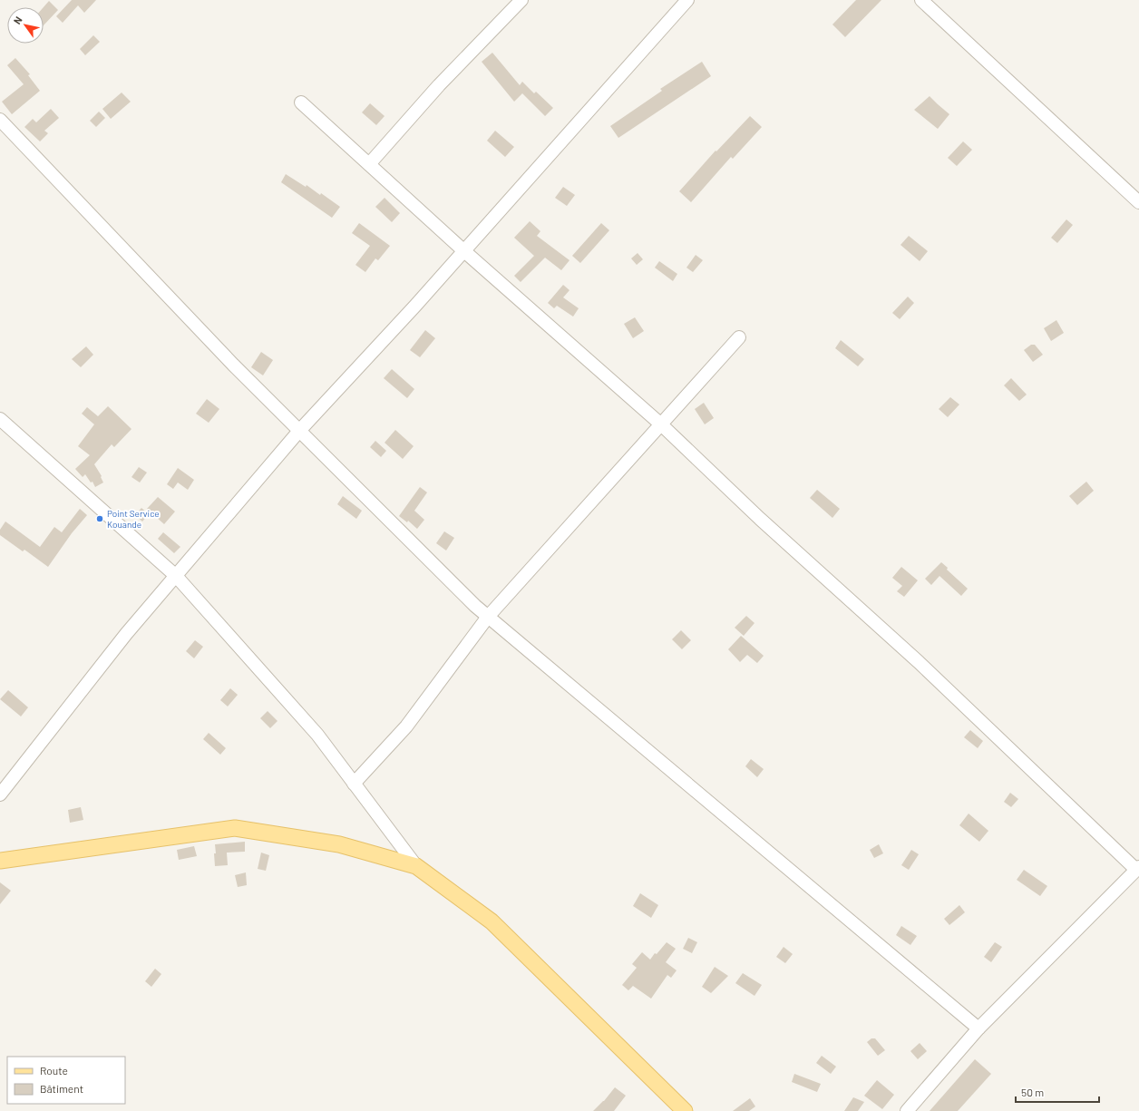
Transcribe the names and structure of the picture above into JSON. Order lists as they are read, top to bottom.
{
  "places": ["Point Service Kouande"],
  "legend": ["Route", "Bâtiment"],
  "scale_bar": "50 m",
  "north": "top left"
}
